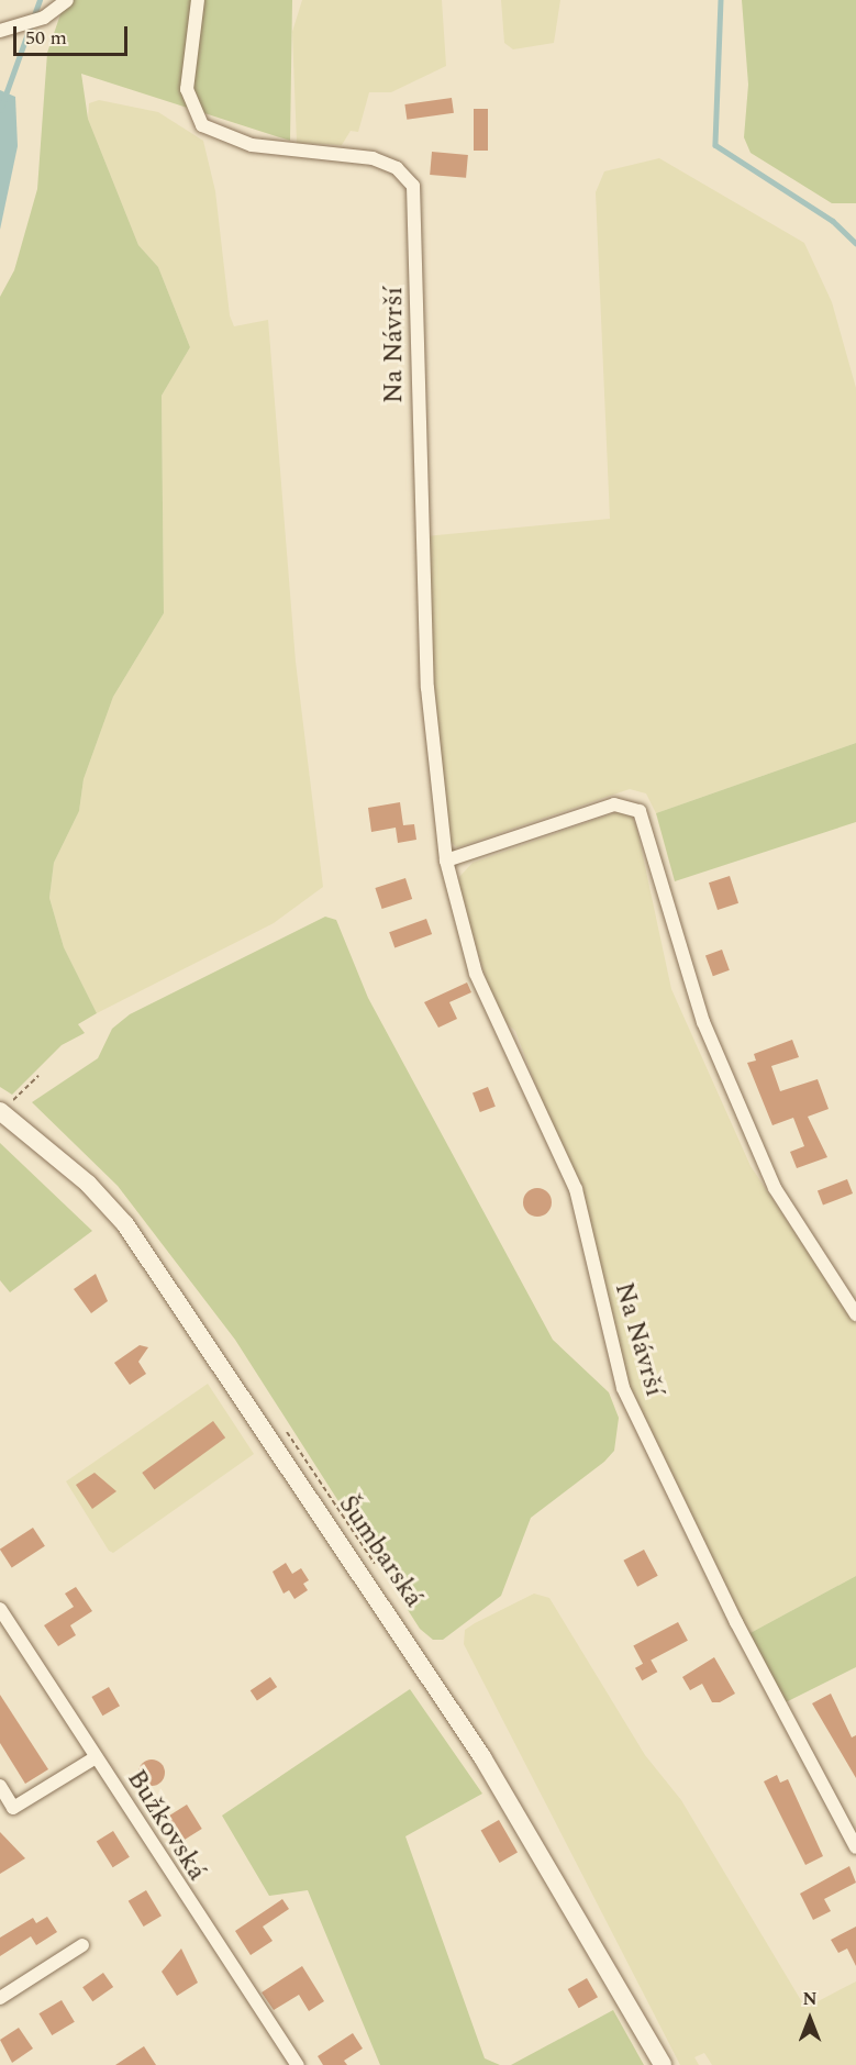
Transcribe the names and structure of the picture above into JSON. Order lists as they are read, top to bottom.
{
  "streets": {
    "street": ["Na Návrší", "Šumbarská", "Bužkovská"]
  },
  "scale_bar": "50 m",
  "north": "top"
}
